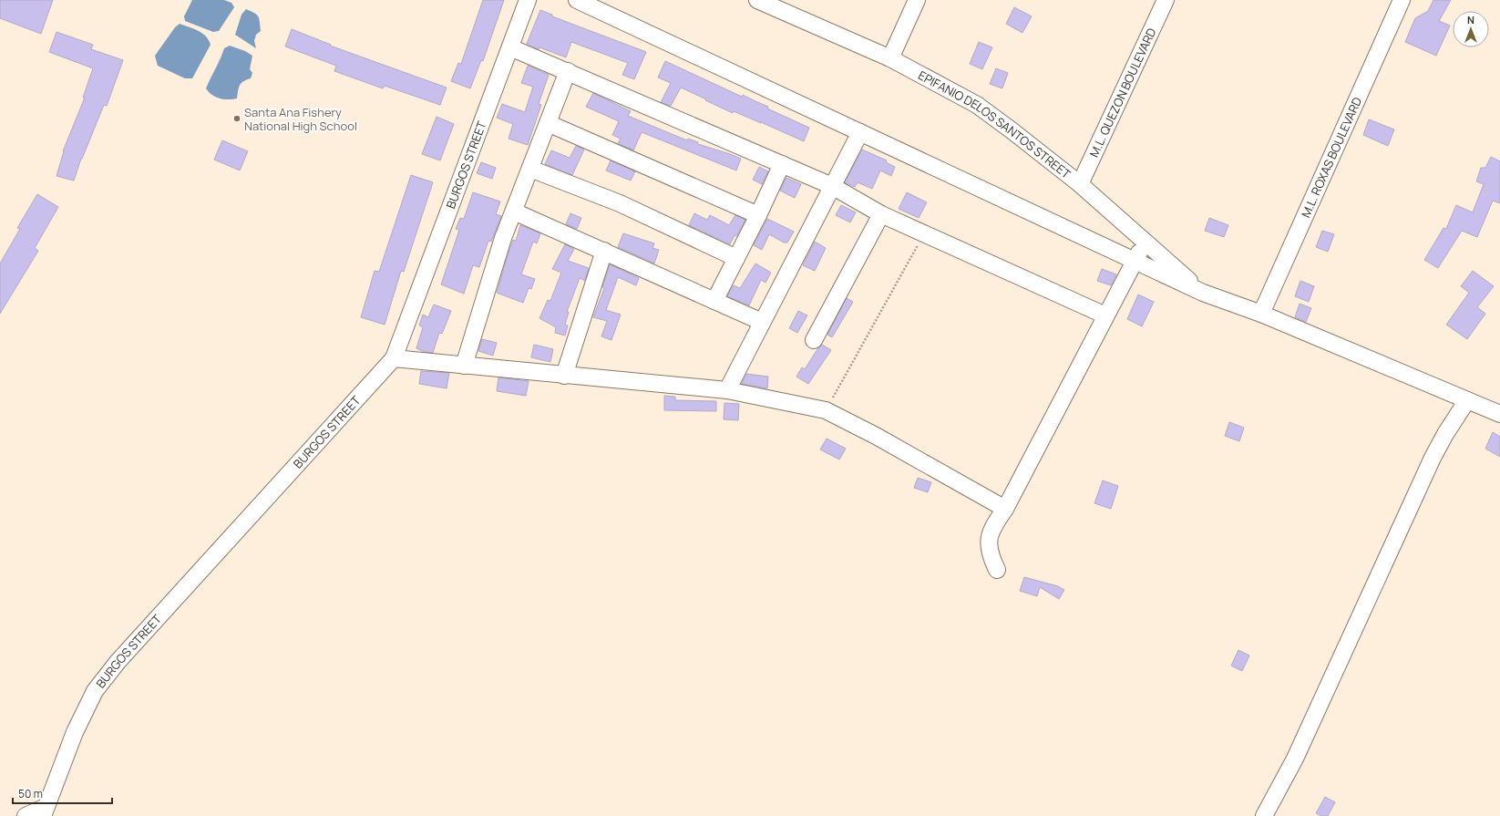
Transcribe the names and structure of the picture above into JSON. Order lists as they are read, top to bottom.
{
  "streets": {
    "street": [
      "M.L. QUEZON BOULEVARD",
      "EPIFANIO DELOS SANTOS STREET",
      "M.L. ROXAS BOULEVARD",
      "BURGOS STREET"
    ]
  },
  "crossings": [
    ["M.L. QUEZON BOULEVARD", "EPIFANIO DELOS SANTOS STREET"]
  ],
  "places": ["Santa Ana Fishery National High School"],
  "scale_bar": "50 m",
  "north": "top"
}
